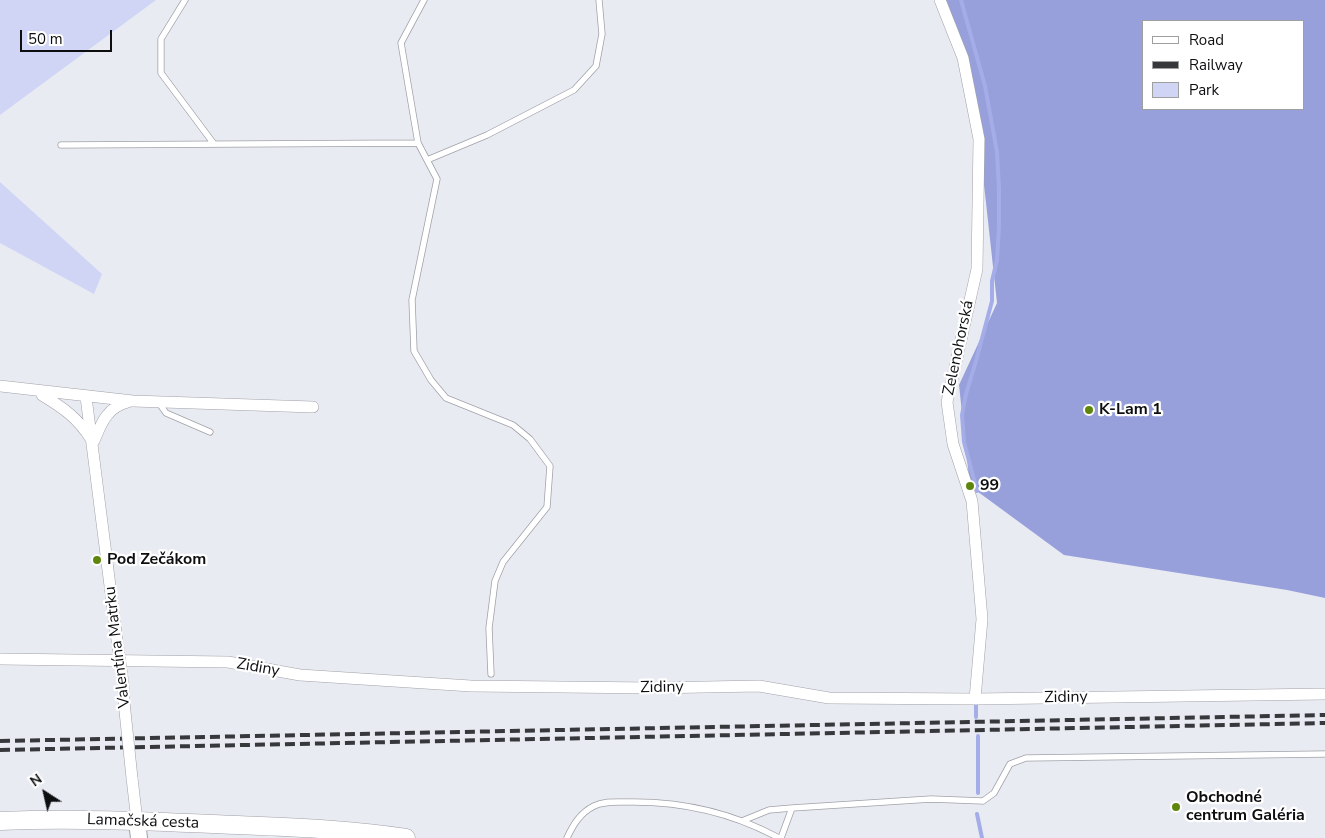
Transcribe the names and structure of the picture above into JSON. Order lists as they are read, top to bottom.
{
  "streets": {
    "main road": ["Lamačská cesta"],
    "street": ["Zelenohorská", "Valentína Matrku", "Zidiny"]
  },
  "crossings": [
    ["Zelenohorská", "Zidiny"],
    ["Valentína Matrku", "Lamačská cesta"]
  ],
  "places": [
    "K-Lam 1",
    "99",
    "Pod Zečákom",
    "Obchodné centrum Galéria"
  ],
  "legend": ["Road", "Railway", "Park"],
  "scale_bar": "50 m",
  "north": "top left"
}
